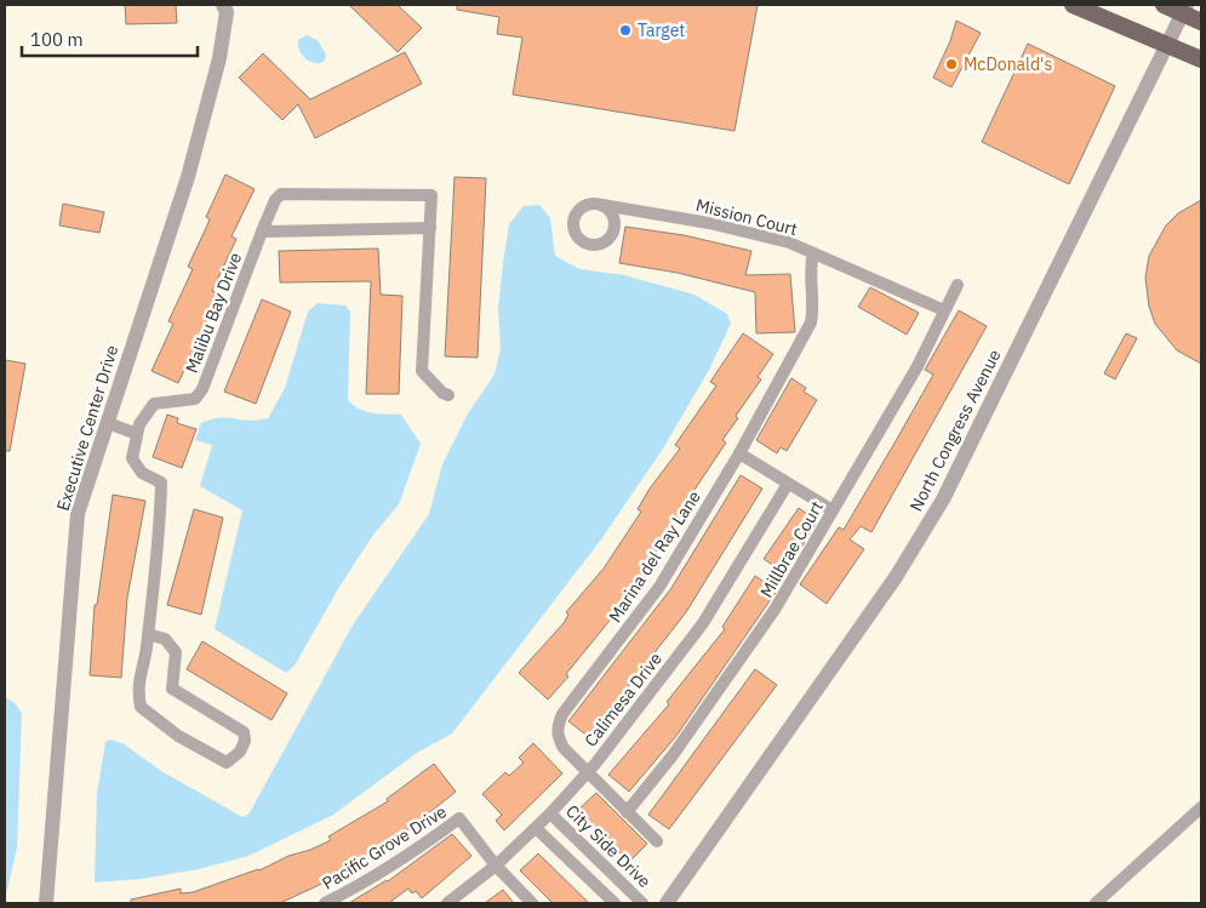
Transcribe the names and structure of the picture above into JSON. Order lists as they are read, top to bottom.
{
  "streets": {
    "street": [
      "Mission Court",
      "Malibu Bay Drive",
      "Executive Center Drive",
      "North Congress Avenue",
      "Millbrae Court",
      "Marina del Ray Lane",
      "Calimesa Drive",
      "City Side Drive",
      "Pacific Grove Drive"
    ]
  },
  "crossings": [
    ["Mission Court", "Millbrae Court"],
    ["Mission Court", "Marina del Ray Lane"],
    ["Millbrae Court", "Marina del Ray Lane"],
    ["Marina del Ray Lane", "Calimesa Drive"],
    ["Calimesa Drive", "City Side Drive"],
    ["Calimesa Drive", "Pacific Grove Drive"]
  ],
  "places": ["Target", "McDonald's"],
  "scale_bar": "100 m"
}
